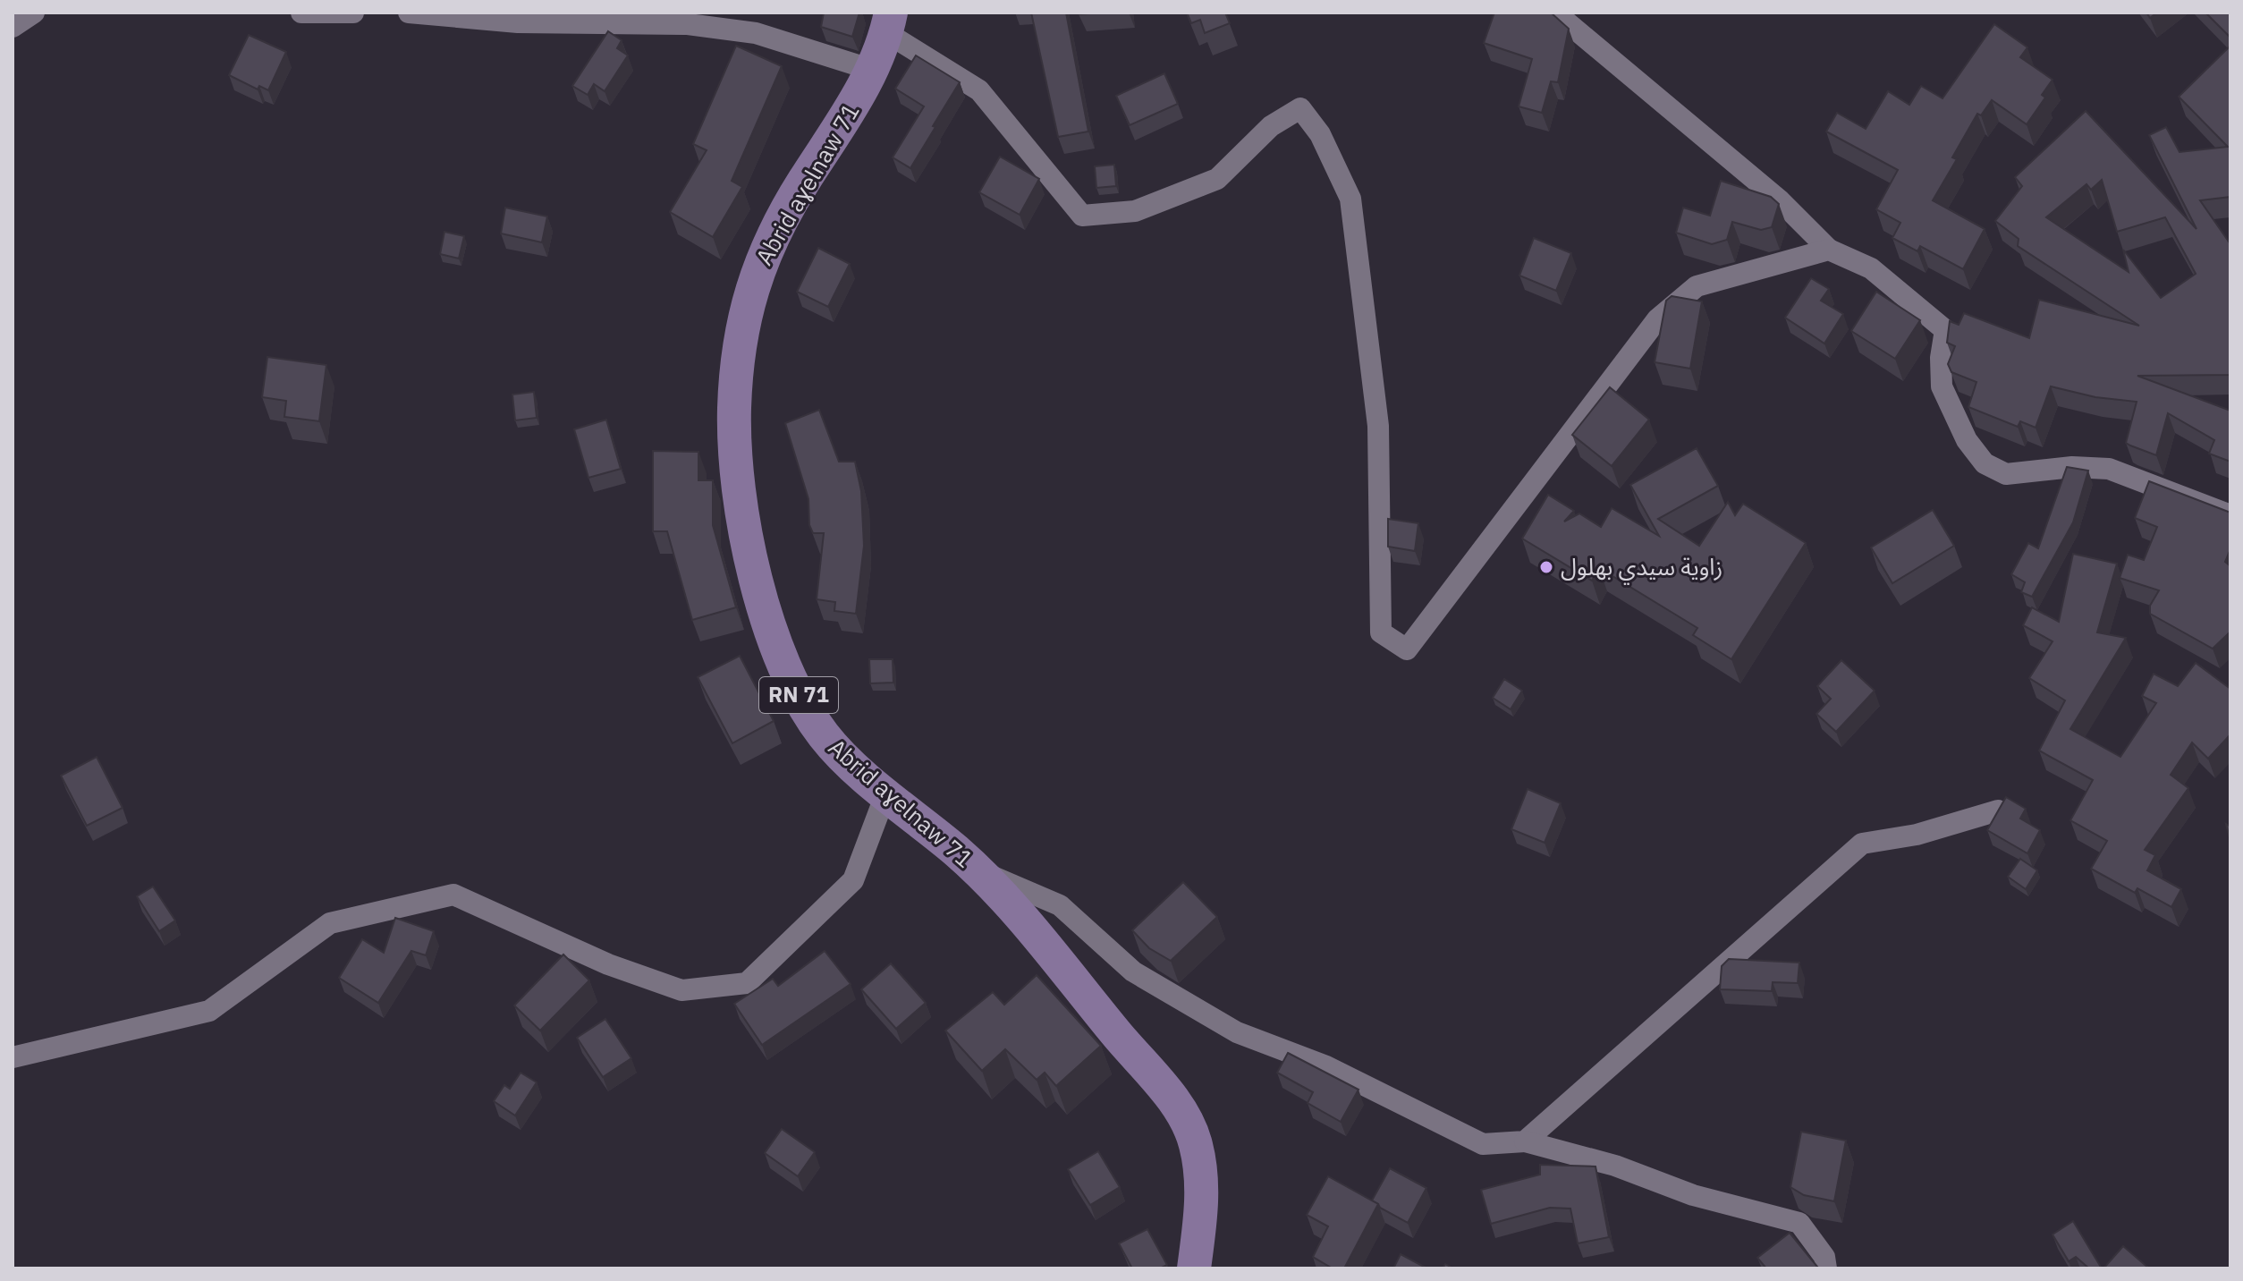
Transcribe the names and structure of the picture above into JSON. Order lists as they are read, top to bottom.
{
  "streets": {
    "main road": ["Abrid aɣelnaw 71", "RN 71"]
  },
  "places": ["زاوية سيدي بهلول"]
}
